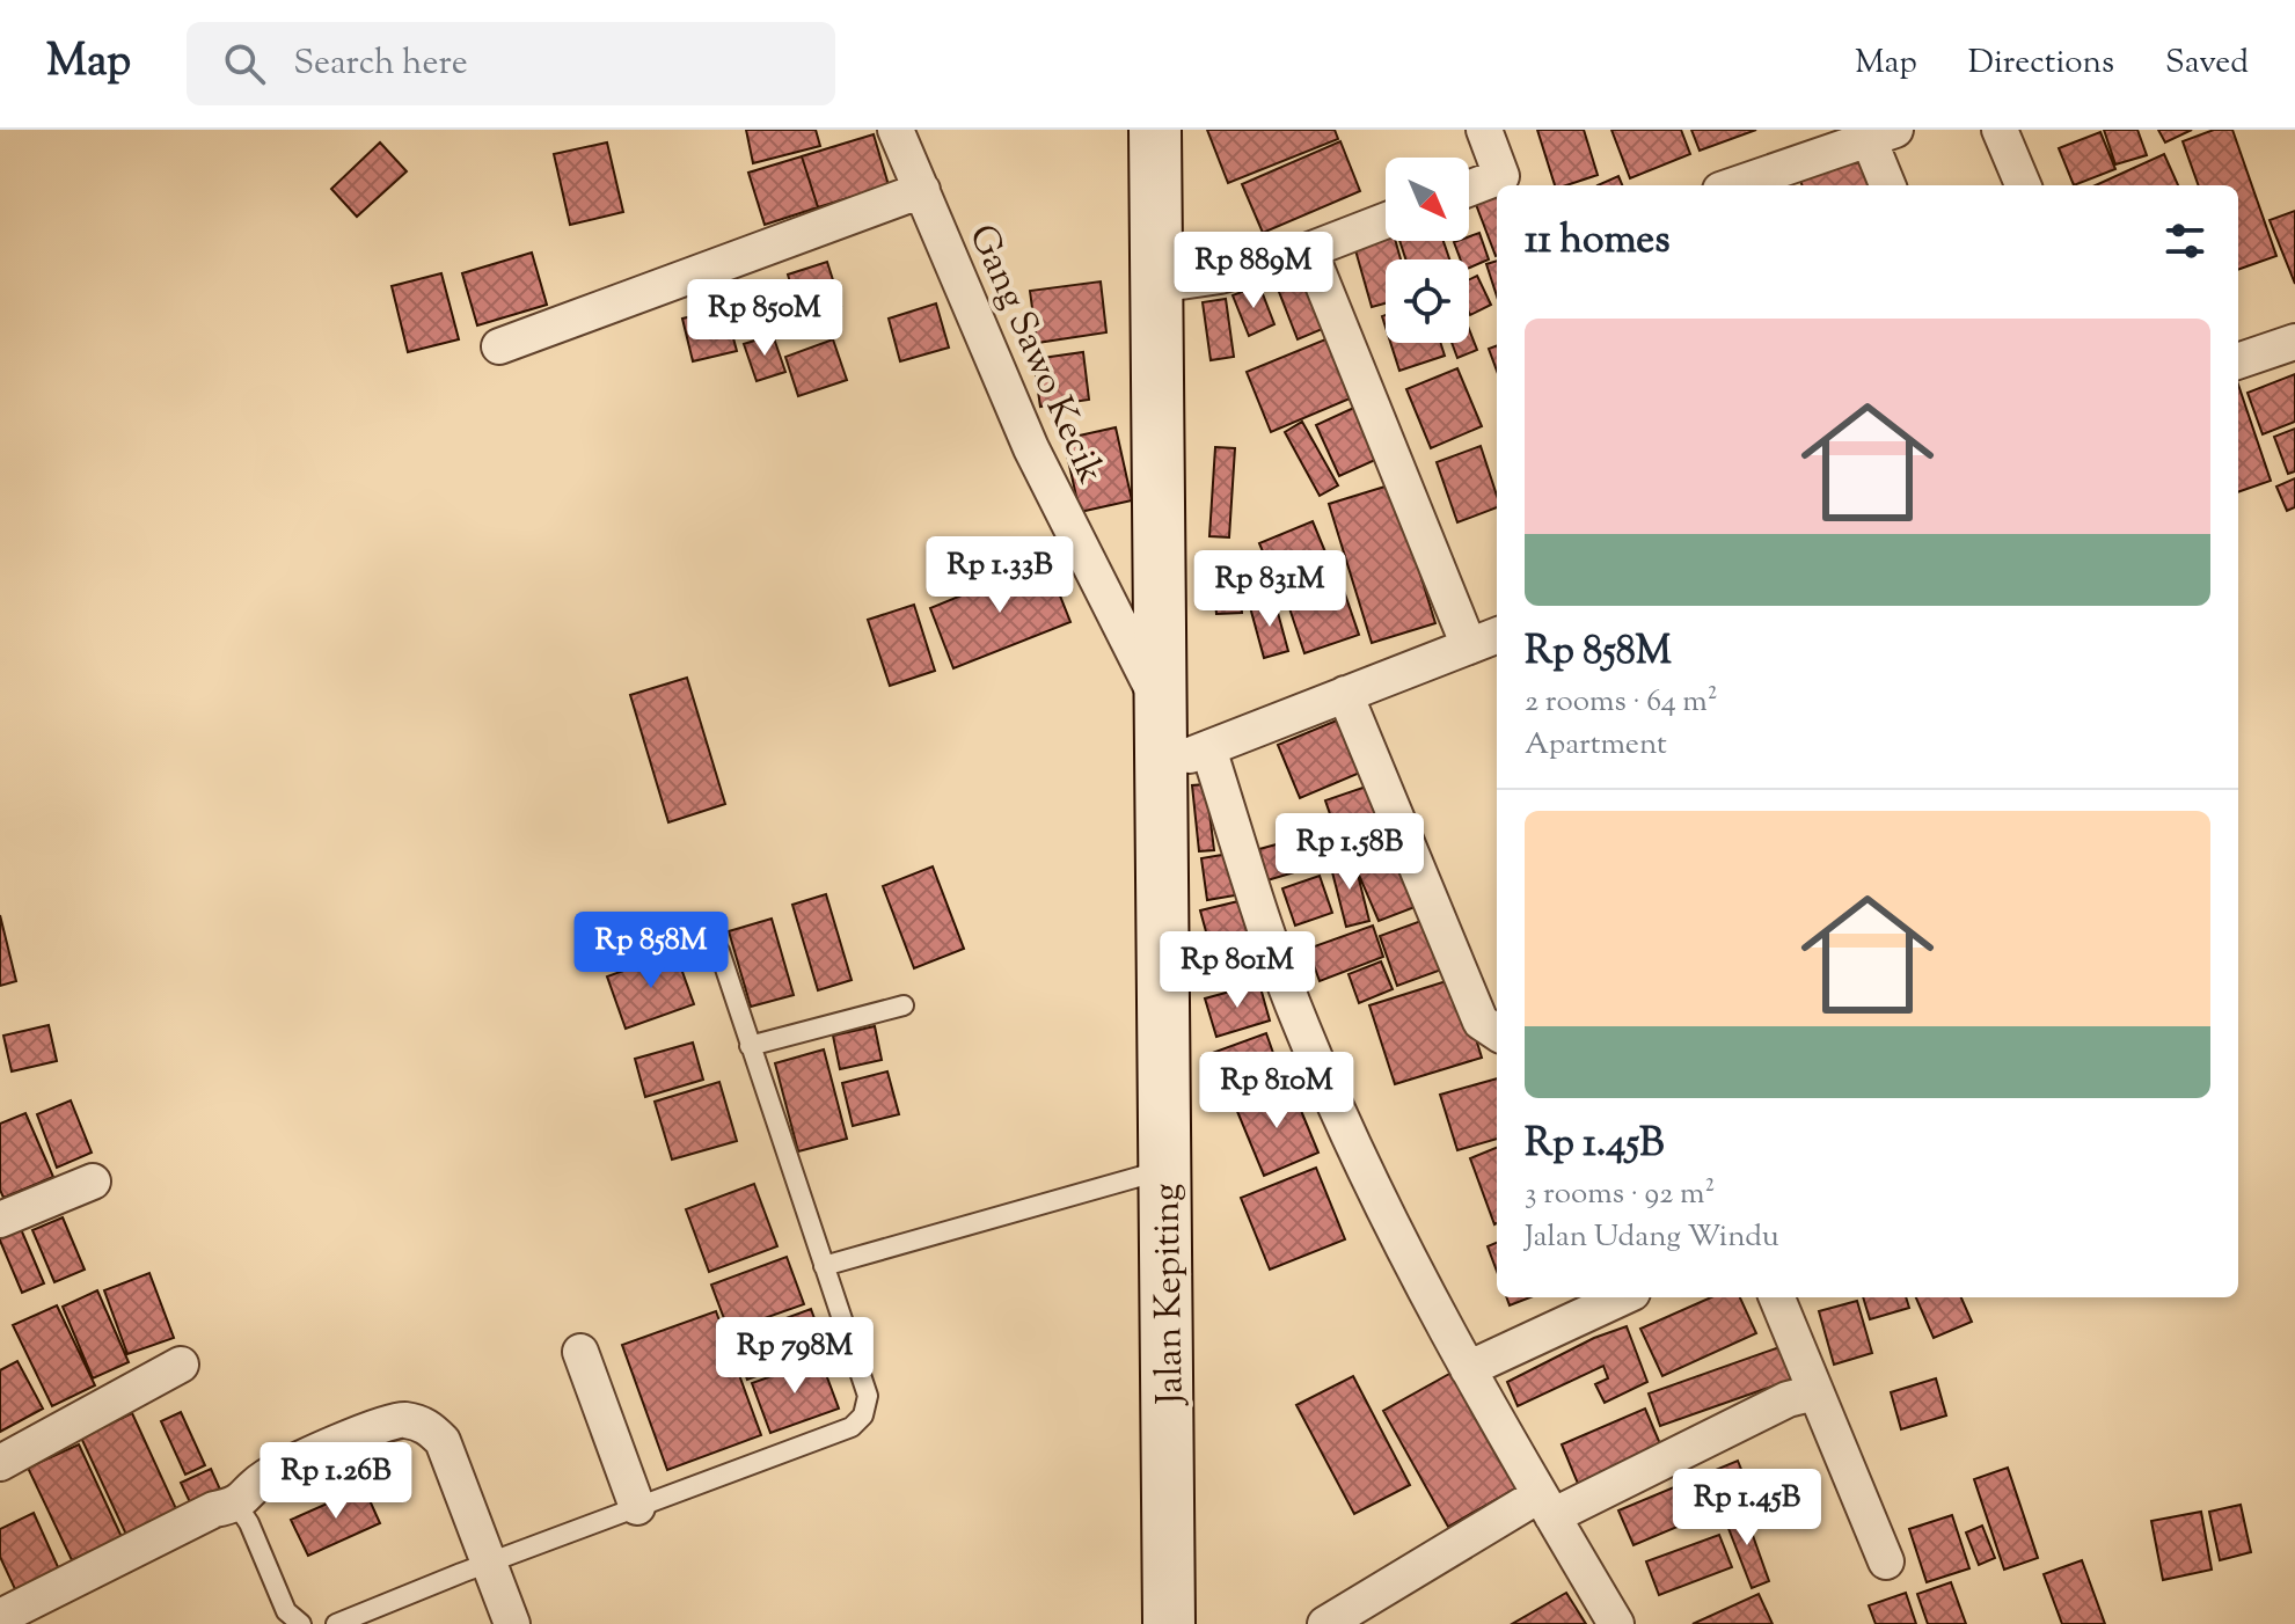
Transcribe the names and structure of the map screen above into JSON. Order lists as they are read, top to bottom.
{
  "streets": {
    "main road": ["Jalan Kepiting"],
    "street": ["Gang Sawo Kecik"]
  },
  "crossings": [
    ["Gang Sawo Kecik", "Jalan Kepiting"]
  ],
  "north": "bottom right",
  "page": {
    "header": "Map",
    "search": "Search here",
    "nav": ["Map", "Directions", "Saved"],
    "heading": "11 homes",
    "price": [
      "Rp 889M",
      "Rp 850M",
      "Rp 1.33B",
      "Rp 831M",
      "Rp 1.58B",
      "Rp 858M",
      "Rp 801M",
      "Rp 810M",
      "Rp 798M",
      "Rp 1.26B",
      "Rp 1.45B"
    ],
    "list": [
      {
        "name": "Rp 858M",
        "note": "2 rooms · 64 m² · Apartment"
      },
      {
        "name": "Rp 1.45B",
        "note": "3 rooms · 92 m² · Jalan Udang Windu"
      }
    ]
  }
}
